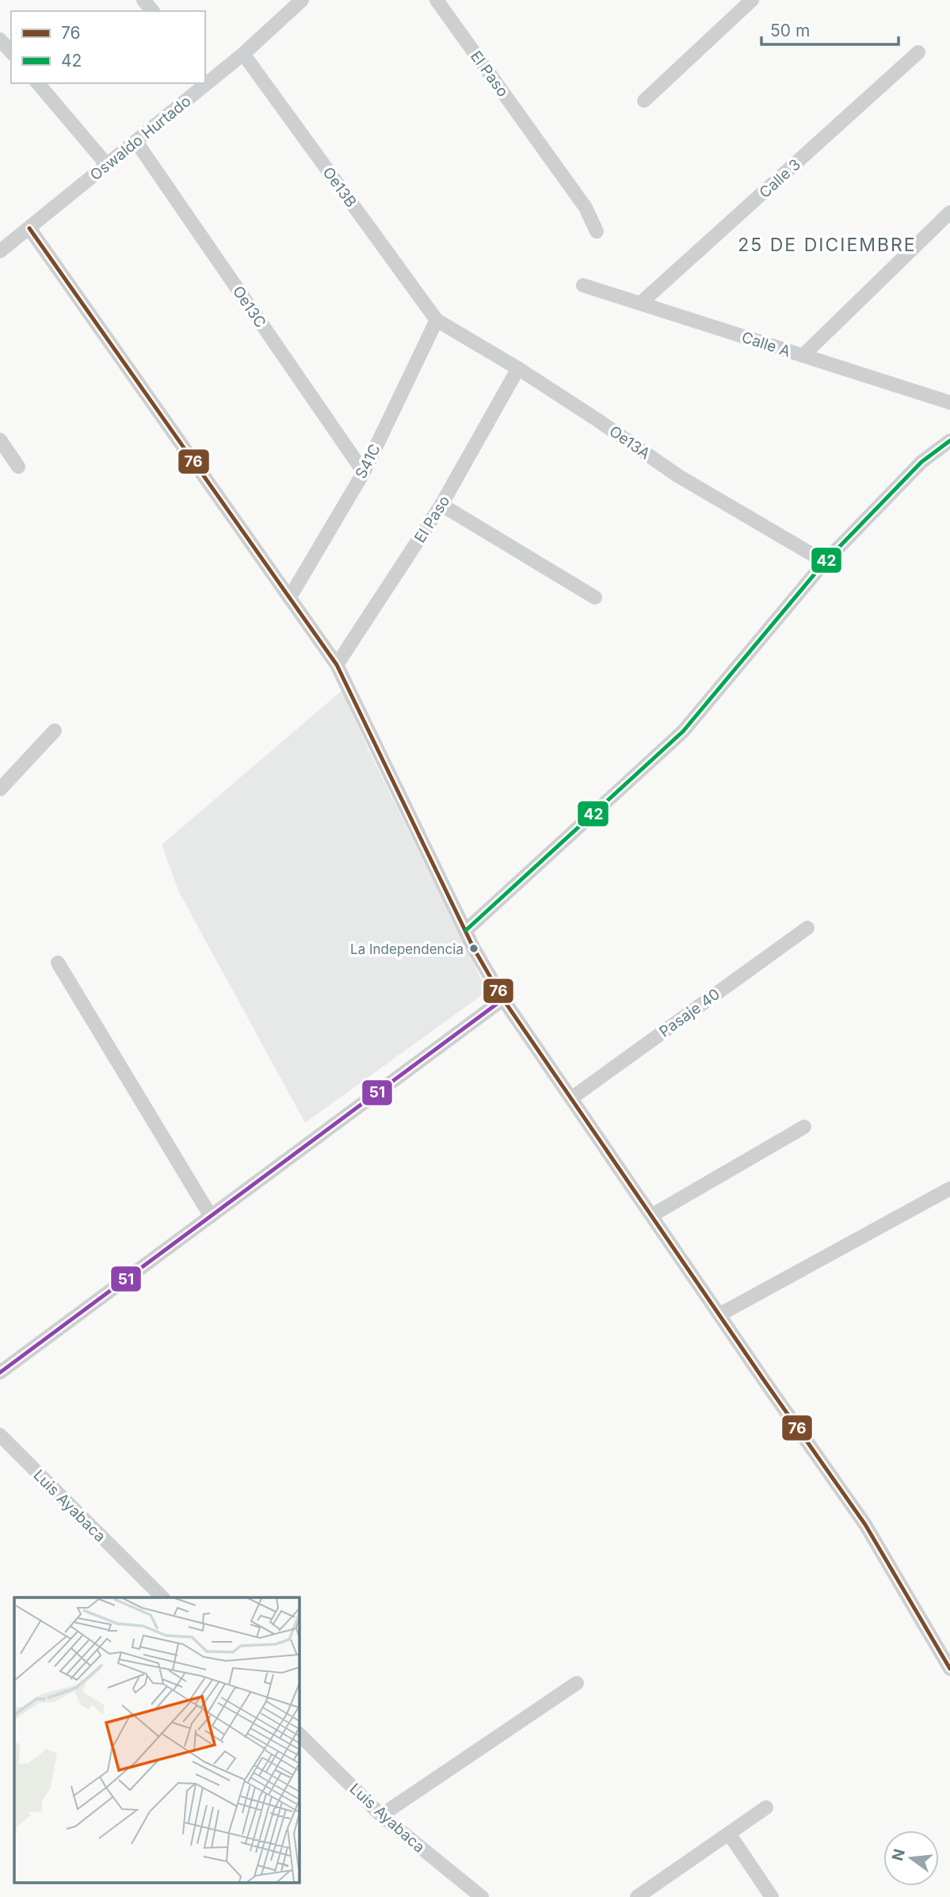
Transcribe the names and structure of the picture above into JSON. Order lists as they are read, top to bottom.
{
  "streets": {
    "street": [
      "El Paso",
      "Oswaldo Hurtado",
      "Calle 3",
      "Oe13B",
      "Oe13C",
      "Calle A",
      "Oe13A",
      "S41C",
      "Pasaje 40",
      "Luis Ayabaca"
    ]
  },
  "crossings": [
    ["El Paso", "Oe13A"],
    ["Oswaldo Hurtado", "Oe13B"],
    ["Oswaldo Hurtado", "Oe13C"],
    ["Calle 3", "Calle A"],
    ["Oe13B", "Oe13A"],
    ["Oe13B", "S41C"],
    ["Oe13C", "S41C"],
    ["Oe13A", "S41C"]
  ],
  "districts": ["25 DE DICIEMBRE"],
  "places": ["La Independencia"],
  "lines": ["transit line 76", "transit line 42", "transit line 51"],
  "legend": ["76", "42"],
  "scale_bar": "50 m",
  "north": "left"
}
